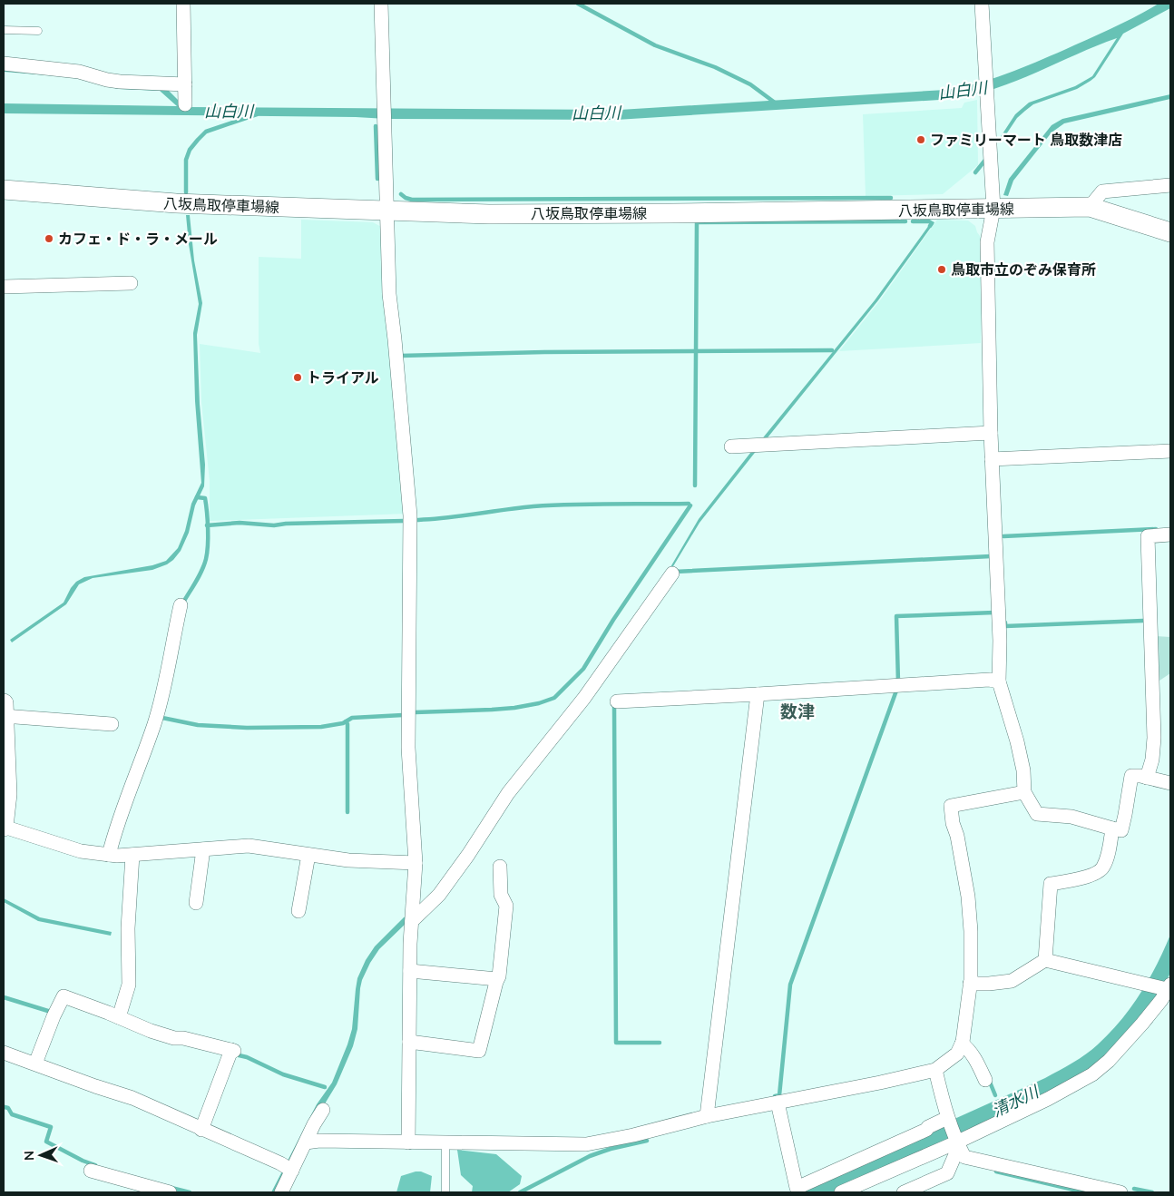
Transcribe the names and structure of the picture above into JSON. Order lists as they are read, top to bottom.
{
  "streets": {
    "main road": ["八坂鳥取停車場線"]
  },
  "districts": ["数津"],
  "water": ["山白川", "清水川"],
  "places": [
    "ファミリーマート 鳥取数津店",
    "カフェ・ド・ラ・メール",
    "鳥取市立のぞみ保育所",
    "トライアル"
  ],
  "north": "left"
}
